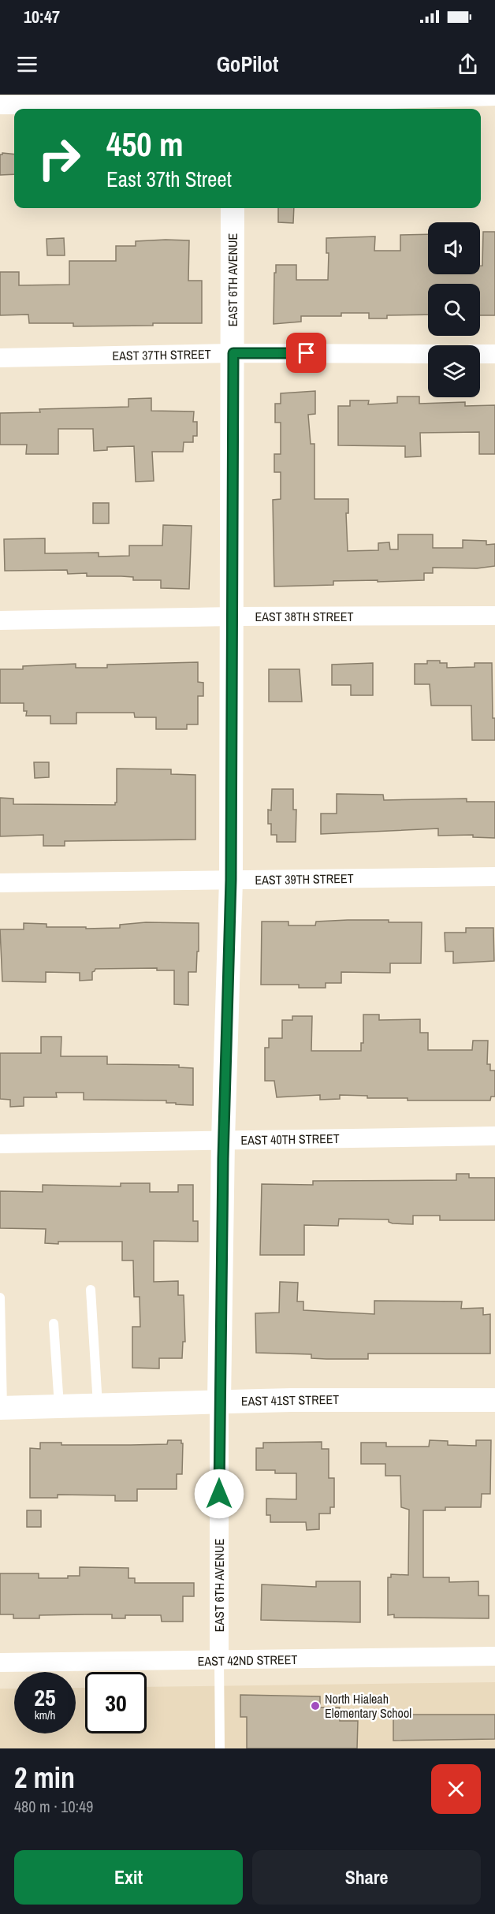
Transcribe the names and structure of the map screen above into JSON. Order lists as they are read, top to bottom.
{
  "streets": {
    "street": [
      "EAST 6TH AVENUE",
      "EAST 37TH STREET",
      "EAST 38TH STREET",
      "EAST 39TH STREET",
      "EAST 40TH STREET",
      "EAST 41ST STREET",
      "EAST 42ND STREET"
    ]
  },
  "crossings": [
    ["EAST 6TH AVENUE", "EAST 37TH STREET"],
    ["EAST 6TH AVENUE", "EAST 38TH STREET"],
    ["EAST 6TH AVENUE", "EAST 39TH STREET"],
    ["EAST 6TH AVENUE", "EAST 40TH STREET"],
    ["EAST 6TH AVENUE", "EAST 41ST STREET"],
    ["EAST 6TH AVENUE", "EAST 42ND STREET"]
  ],
  "places": ["North Hialeah Elementary School"],
  "page": {
    "status": "10:47",
    "header": "GoPilot",
    "turn": ["450 m", "East 37th Street"],
    "speed": "25 km/h",
    "limit": "30",
    "heading": ["2 min", "480 m · 10:49"],
    "buttons": ["Exit", "Share"]
  }
}
